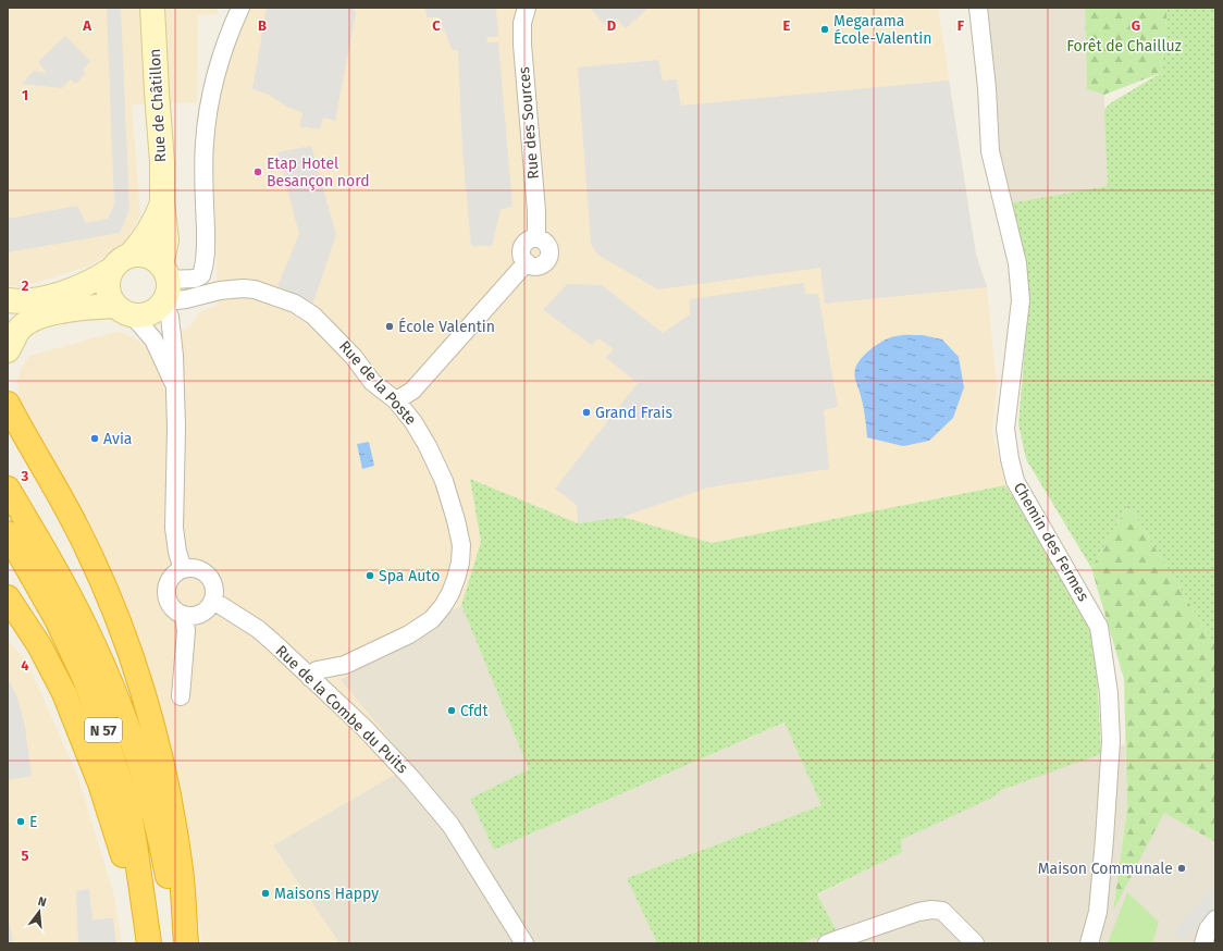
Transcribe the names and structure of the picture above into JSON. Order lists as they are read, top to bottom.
{
  "streets": {
    "highway": ["N 57"],
    "street": [
      "Rue de Châtillon",
      "Rue des Sources",
      "Rue de la Poste",
      "Chemin des Fermes",
      "Rue de la Combe du Puits"
    ]
  },
  "crossings": [
    ["Rue de Châtillon", "Rue de la Poste"],
    ["Rue des Sources", "Rue de la Poste"],
    ["Rue de la Poste", "Rue de la Combe du Puits"]
  ],
  "parks": ["Forêt de Chailluz"],
  "places": [
    "Megarama École-Valentin",
    "Etap Hotel Besançon nord",
    "École Valentin",
    "Grand Frais",
    "Avia",
    "Spa Auto",
    "Cfdt",
    "E",
    "Maison Communale",
    "Maisons Happy"
  ],
  "north": "top",
  "grid": {
    "columns": [
      "A",
      "B",
      "C",
      "D",
      "E",
      "F",
      "G"
    ],
    "rows": [
      "1",
      "2",
      "3",
      "4",
      "5"
    ]
  }
}
